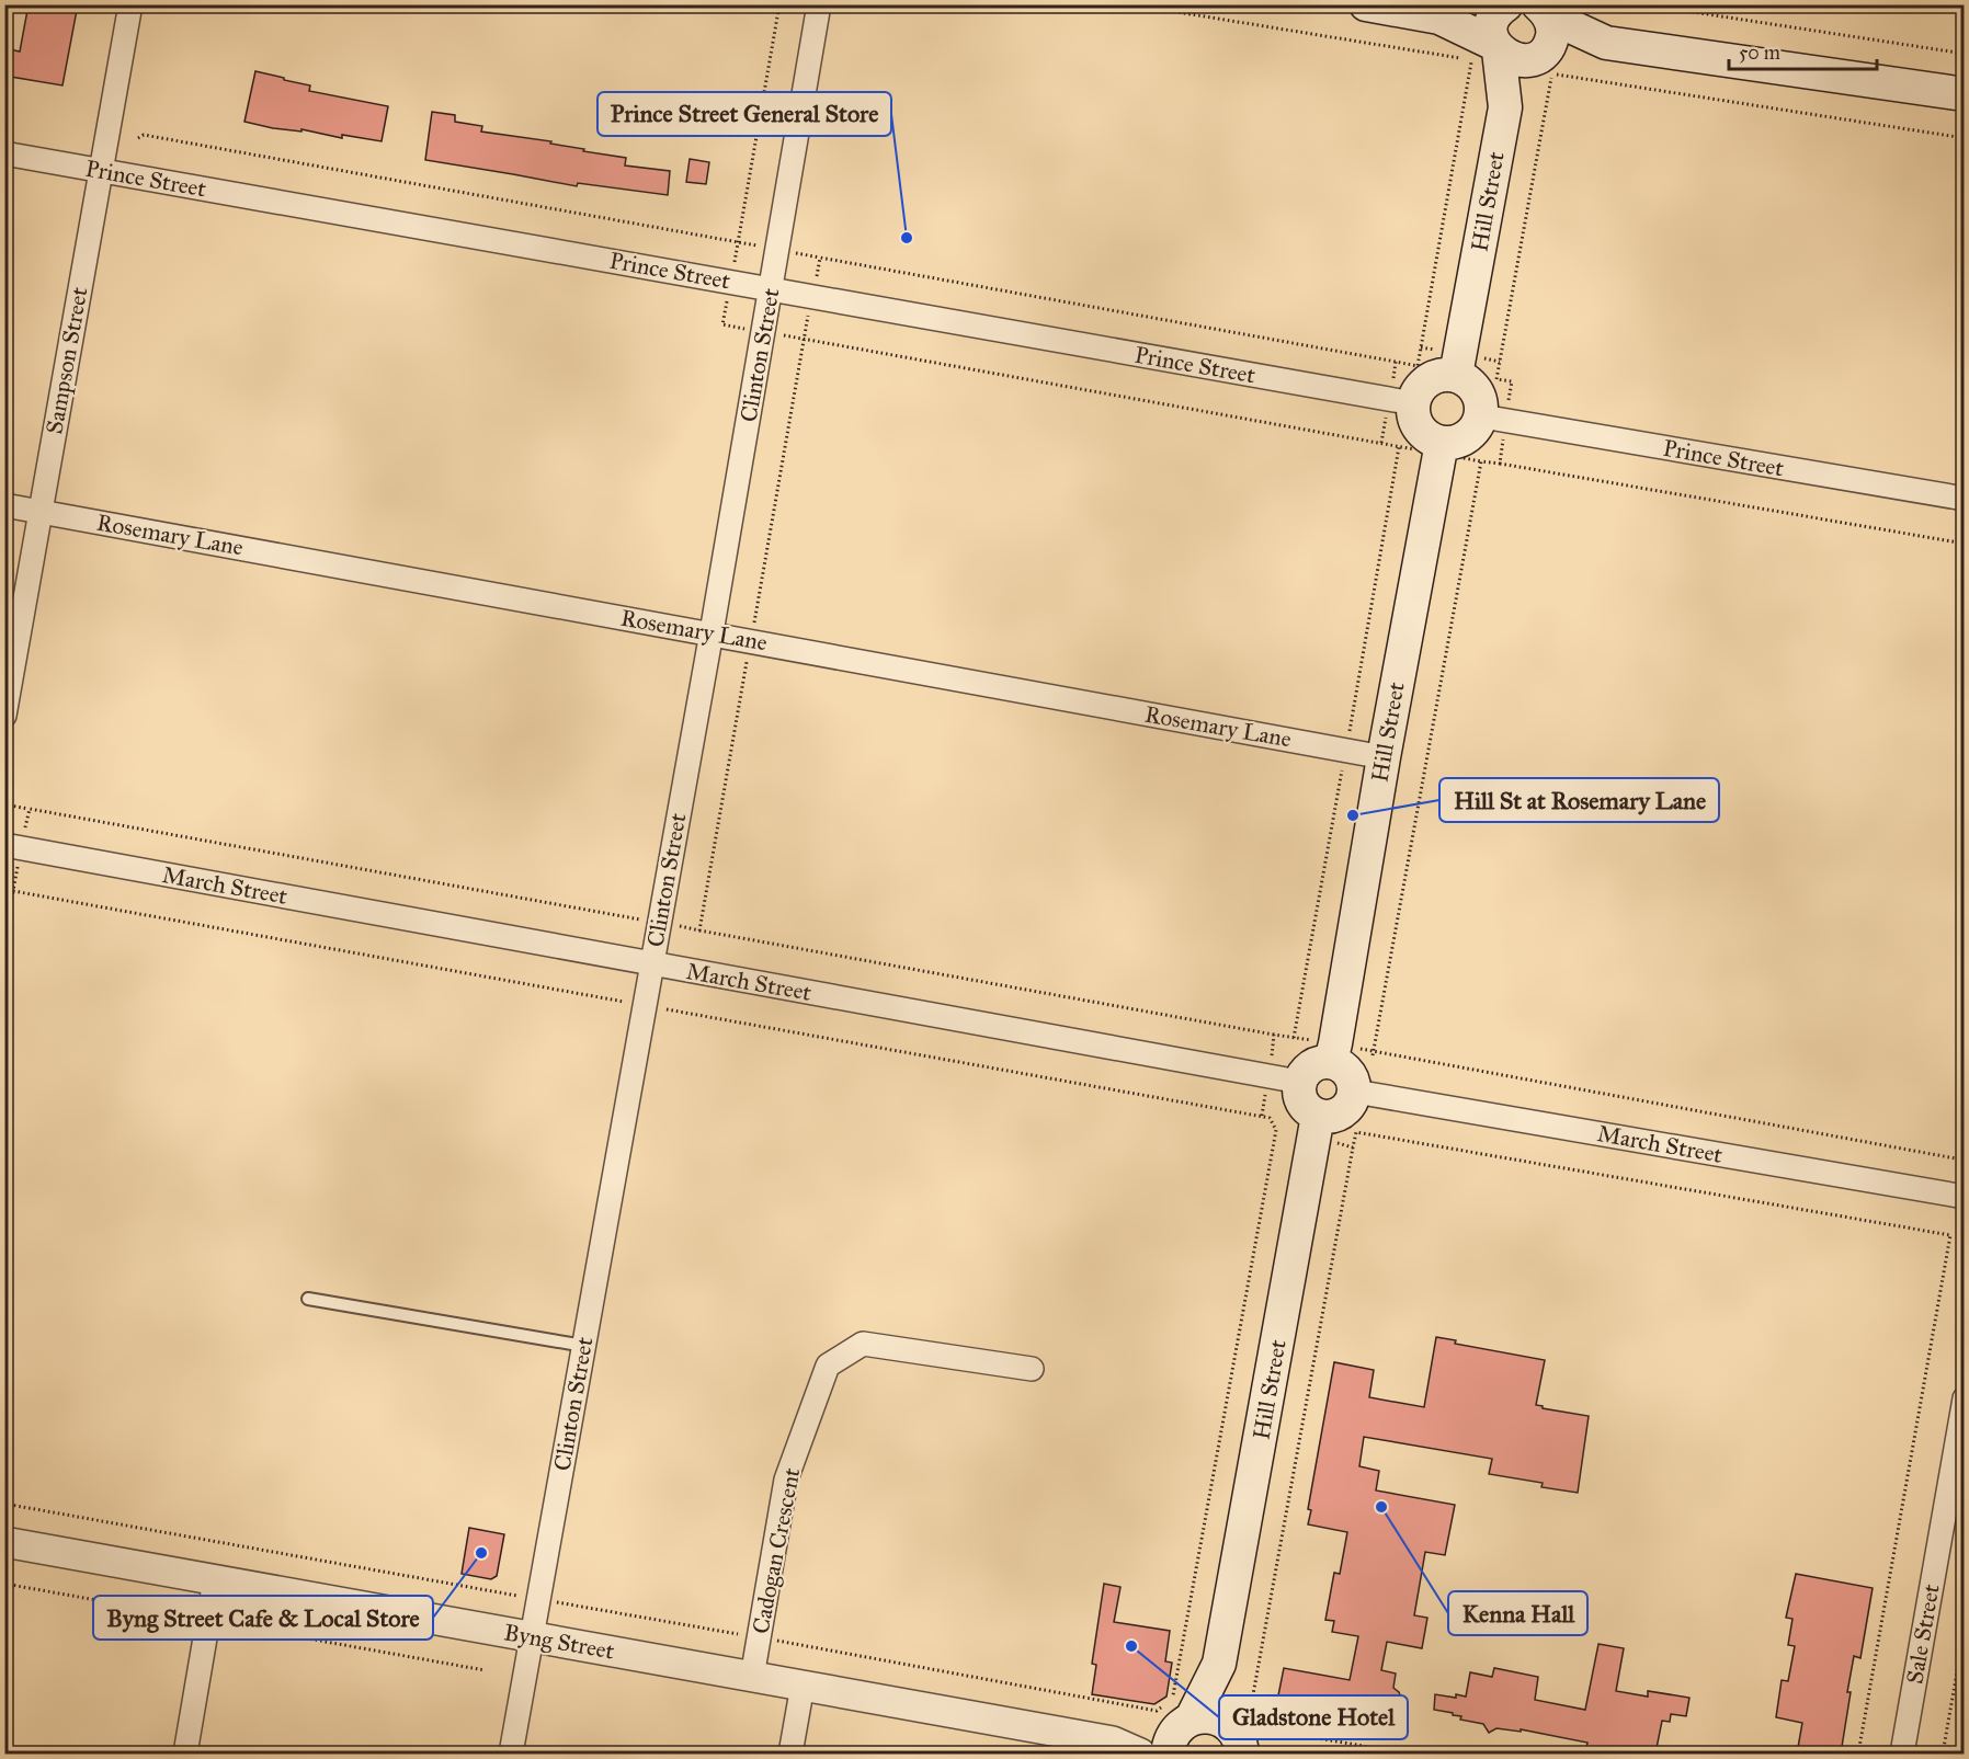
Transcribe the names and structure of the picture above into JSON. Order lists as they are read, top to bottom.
{
  "streets": {
    "main road": ["Hill Street"],
    "street": [
      "Prince Street",
      "Clinton Street",
      "Sampson Street",
      "Rosemary Lane",
      "March Street",
      "Cadogan Crescent",
      "Sale Street",
      "Byng Street"
    ]
  },
  "crossings": [
    ["Prince Street", "Hill Street"],
    ["Prince Street", "Clinton Street"],
    ["Prince Street", "Sampson Street"],
    ["Hill Street", "Rosemary Lane"],
    ["Hill Street", "Byng Street"],
    ["Clinton Street", "Rosemary Lane"],
    ["Clinton Street", "March Street"],
    ["Clinton Street", "Byng Street"],
    ["Sampson Street", "Rosemary Lane"],
    ["Cadogan Crescent", "Byng Street"]
  ],
  "places": [
    "Prince Street General Store",
    "Hill St at Rosemary Lane",
    "Kenna Hall",
    "Byng Street Cafe & Local Store",
    "Gladstone Hotel"
  ],
  "scale_bar": "50 m"
}
